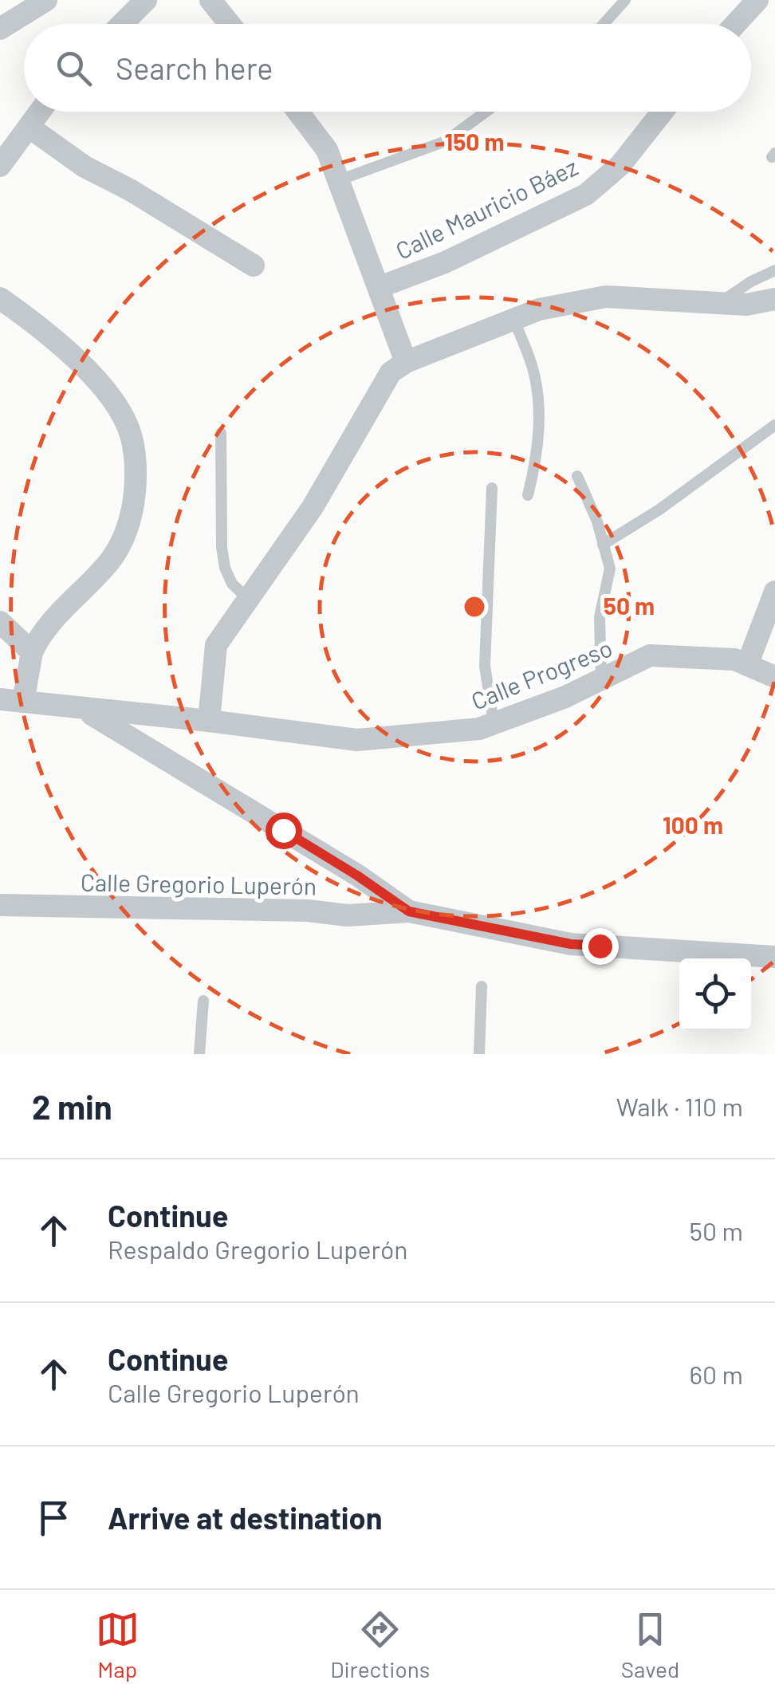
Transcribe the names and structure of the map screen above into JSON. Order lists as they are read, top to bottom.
{
  "streets": {
    "street": ["Calle Mauricio Báez", "Calle Progreso", "Calle Gregorio Luperón"]
  },
  "page": {
    "search": "Search here",
    "heading": ["2 min", "Walk · 110 m"],
    "list": [
      ["Continue", "Respaldo Gregorio Luperón", "50 m"],
      ["Continue", "Calle Gregorio Luperón", "60 m"],
      "Arrive at destination"
    ],
    "nav": ["Map", "Directions", "Saved"]
  },
  "rings": ["150 m", "50 m", "100 m"]
}
